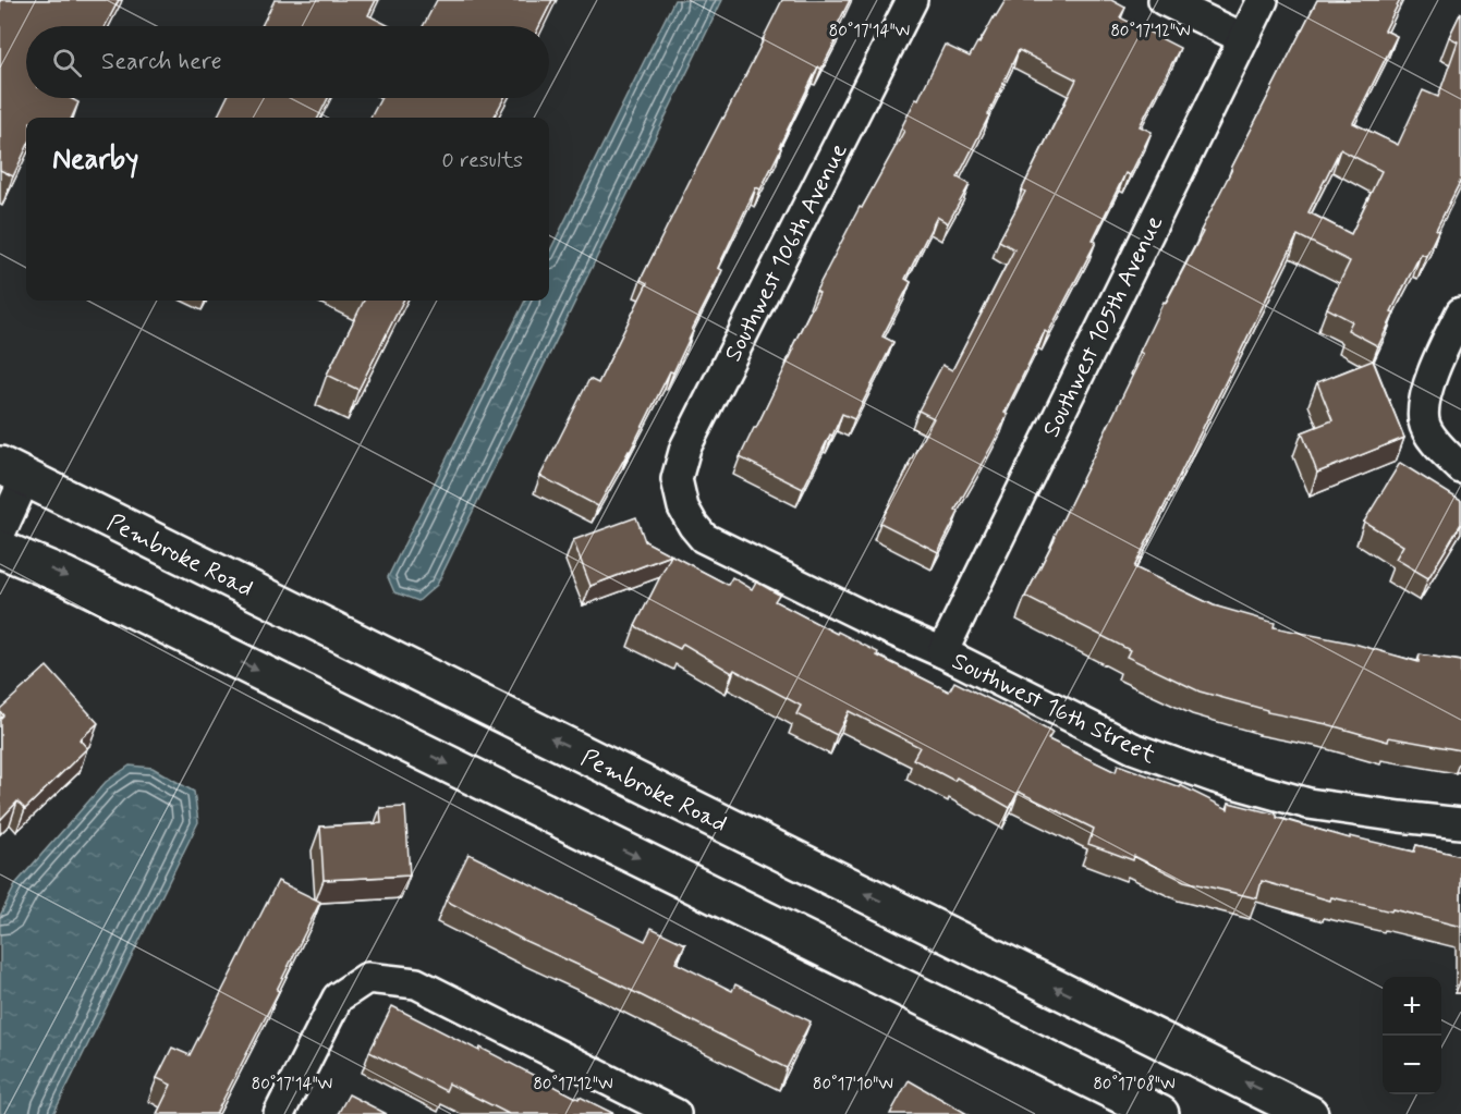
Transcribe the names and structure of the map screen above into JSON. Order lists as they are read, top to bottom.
{
  "streets": {
    "main road": ["Pembroke Road"],
    "street": ["Southwest 106th Avenue", "Southwest 105th Avenue", "Southwest 16th Street"]
  },
  "crossings": [
    ["Southwest 106th Avenue", "Southwest 16th Street"],
    ["Southwest 105th Avenue", "Southwest 16th Street"]
  ],
  "page": {
    "search": "Search here",
    "heading": ["Nearby", "0 results"],
    "map_buttons": ["+", "−"]
  },
  "coordinates": [
    "80°17'14\"W",
    "80°17'12\"W",
    "80°17'10\"W",
    "80°17'08\"W"
  ]
}
